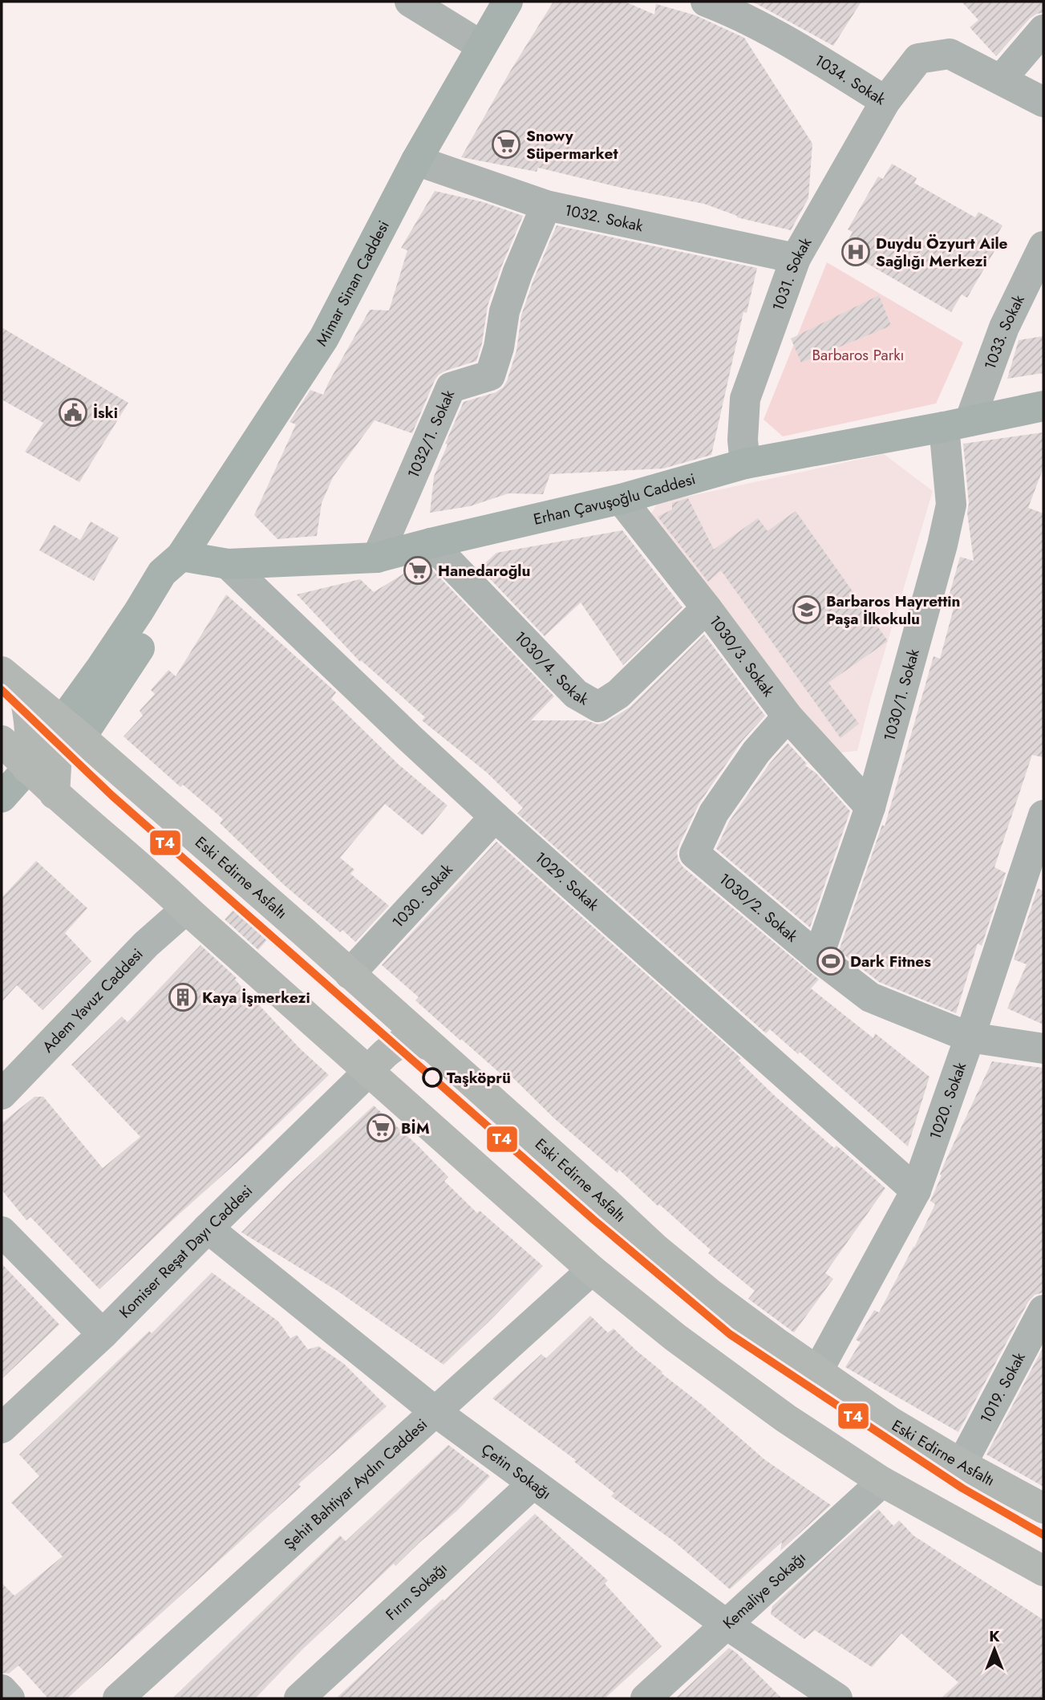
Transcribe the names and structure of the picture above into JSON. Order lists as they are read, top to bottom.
{
  "streets": {
    "main road": ["Eski Edirne Asfaltı"],
    "street": [
      "1034. Sokak",
      "1032. Sokak",
      "1031. Sokak",
      "Mimar Sinan Caddesi",
      "1033. Sokak",
      "1032/1. Sokak",
      "Erhan Çavuşoğlu Caddesi",
      "1030/3. Sokak",
      "1030/4. Sokak",
      "1030/1. Sokak",
      "1029. Sokak",
      "1030. Sokak",
      "1030/2. Sokak",
      "Adem Yavuz Caddesi",
      "1020. Sokak",
      "Komiser Reşat Dayı Caddesi",
      "1019. Sokak",
      "Çetin Sokağı",
      "Şehit Bahtiyar Aydın Caddesi",
      "Kemaliye Sokağı",
      "Fırın Sokağı"
    ]
  },
  "crossings": [
    ["1034. Sokak", "1031. Sokak"],
    ["1032. Sokak", "1031. Sokak"],
    ["1032. Sokak", "Mimar Sinan Caddesi"],
    ["1032. Sokak", "1032/1. Sokak"],
    ["1031. Sokak", "Erhan Çavuşoğlu Caddesi"],
    ["Mimar Sinan Caddesi", "Erhan Çavuşoğlu Caddesi"],
    ["Mimar Sinan Caddesi", "Eski Edirne Asfaltı"],
    ["1033. Sokak", "Erhan Çavuşoğlu Caddesi"],
    ["1033. Sokak", "1030/1. Sokak"],
    ["1032/1. Sokak", "Erhan Çavuşoğlu Caddesi"],
    ["Erhan Çavuşoğlu Caddesi", "1030/3. Sokak"],
    ["Erhan Çavuşoğlu Caddesi", "1030/4. Sokak"],
    ["Erhan Çavuşoğlu Caddesi", "1030/1. Sokak"],
    ["Erhan Çavuşoğlu Caddesi", "1029. Sokak"],
    ["1030/3. Sokak", "1030/4. Sokak"],
    ["1030/3. Sokak", "1030/1. Sokak"],
    ["1030/3. Sokak", "1030/2. Sokak"],
    ["1030/1. Sokak", "1030/2. Sokak"],
    ["Eski Edirne Asfaltı", "1030. Sokak"],
    ["Eski Edirne Asfaltı", "1020. Sokak"],
    ["Eski Edirne Asfaltı", "1019. Sokak"],
    ["1029. Sokak", "1030. Sokak"],
    ["1029. Sokak", "1020. Sokak"],
    ["1030/2. Sokak", "1020. Sokak"],
    ["Komiser Reşat Dayı Caddesi", "Çetin Sokağı"],
    ["Çetin Sokağı", "Şehit Bahtiyar Aydın Caddesi"],
    ["Çetin Sokağı", "Kemaliye Sokağı"],
    ["Çetin Sokağı", "Fırın Sokağı"]
  ],
  "parks": ["Barbaros Parkı"],
  "places": {
    "supermarket": ["Snowy Süpermarket", "Hanedaroğlu", "BİM"],
    "hospital": ["Duydu Özyurt Aile Sağlığı Merkezi"],
    "public building": ["İski"],
    "school or university": ["Barbaros Hayrettin Paşa İlkokulu"],
    "sports": ["Dark Fitnes"],
    "building": ["Kaya İşmerkezi"],
    "other": ["Taşköprü"]
  },
  "lines": ["transit line T4"],
  "north": "top"
}
